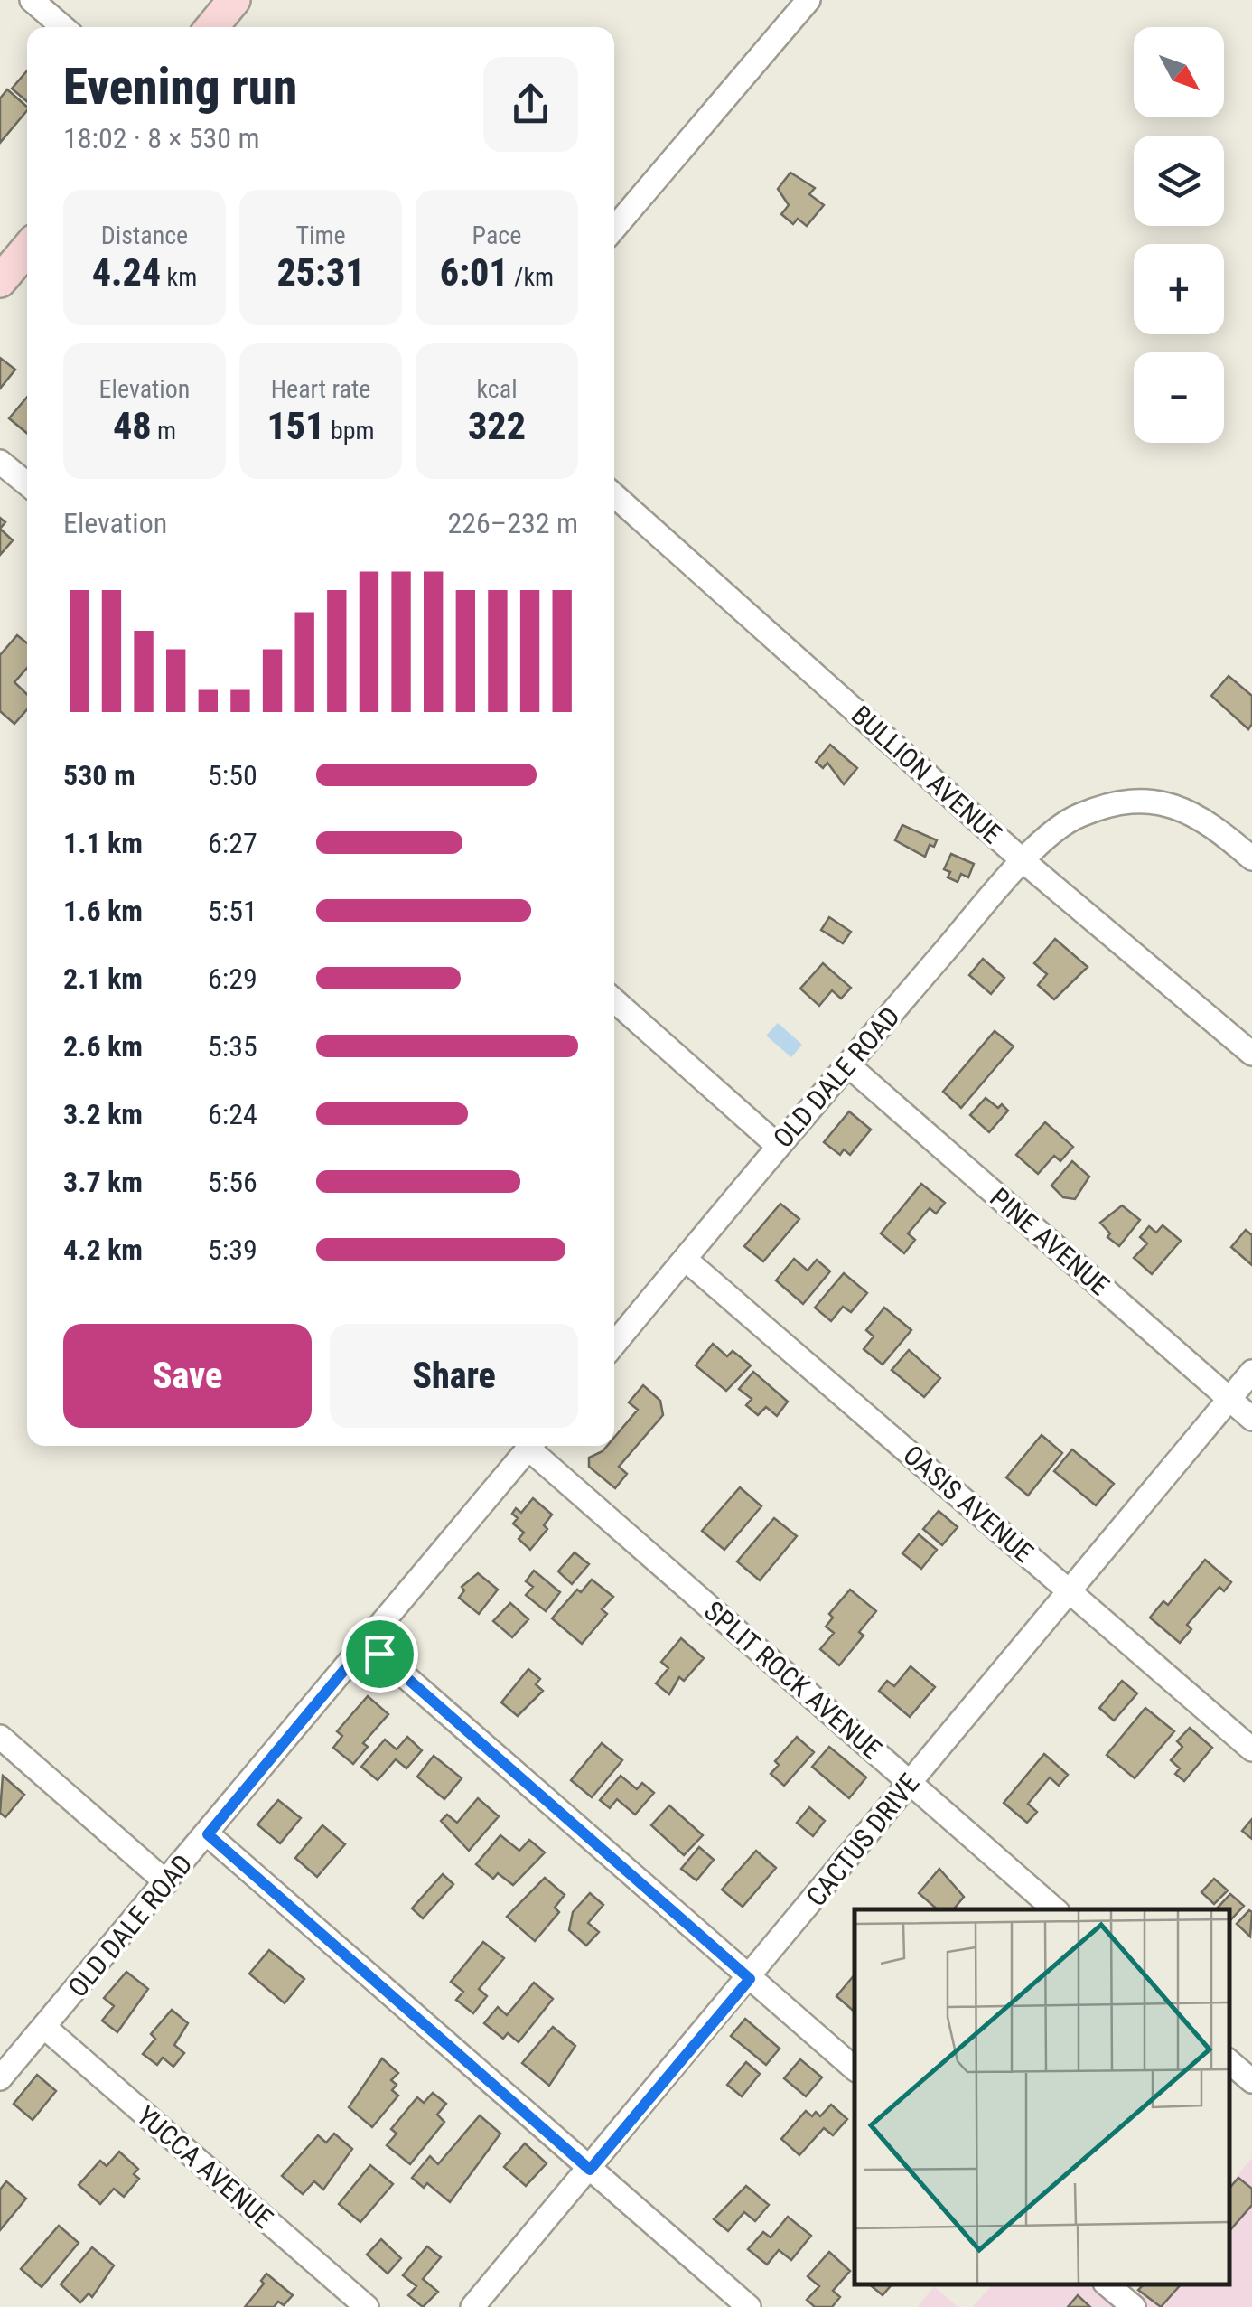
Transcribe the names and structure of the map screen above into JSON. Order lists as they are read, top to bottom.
{
  "streets": {
    "street": [
      "BULLION AVENUE",
      "OLD DALE ROAD",
      "PINE AVENUE",
      "OASIS AVENUE",
      "SPLIT ROCK AVENUE",
      "CACTUS DRIVE",
      "YUCCA AVENUE"
    ]
  },
  "crossings": [
    ["BULLION AVENUE", "OLD DALE ROAD"],
    ["OLD DALE ROAD", "PINE AVENUE"],
    ["OLD DALE ROAD", "OASIS AVENUE"],
    ["OLD DALE ROAD", "YUCCA AVENUE"],
    ["PINE AVENUE", "CACTUS DRIVE"],
    ["OASIS AVENUE", "CACTUS DRIVE"],
    ["SPLIT ROCK AVENUE", "CACTUS DRIVE"]
  ],
  "north": "bottom right",
  "page": {
    "map_buttons": ["+", "−"],
    "heading": ["Evening run", "18:02 · 8 × 530 m"],
    "stats": [
      ["Distance", "4.24 km"],
      ["Time", "25:31"],
      ["Pace", "6:01 /km"],
      ["Elevation", "48 m"],
      ["Heart rate", "151 bpm"],
      ["kcal", "322"]
    ],
    "chart": ["Elevation", "226–232 m"],
    "list": [
      {
        "name": "530 m",
        "note": "5:50"
      },
      {
        "name": "1.1 km",
        "note": "6:27"
      },
      {
        "name": "1.6 km",
        "note": "5:51"
      },
      {
        "name": "2.1 km",
        "note": "6:29"
      },
      {
        "name": "2.6 km",
        "note": "5:35"
      },
      {
        "name": "3.2 km",
        "note": "6:24"
      },
      {
        "name": "3.7 km",
        "note": "5:56"
      },
      {
        "name": "4.2 km",
        "note": "5:39"
      }
    ],
    "buttons": ["Save", "Share"]
  }
}
